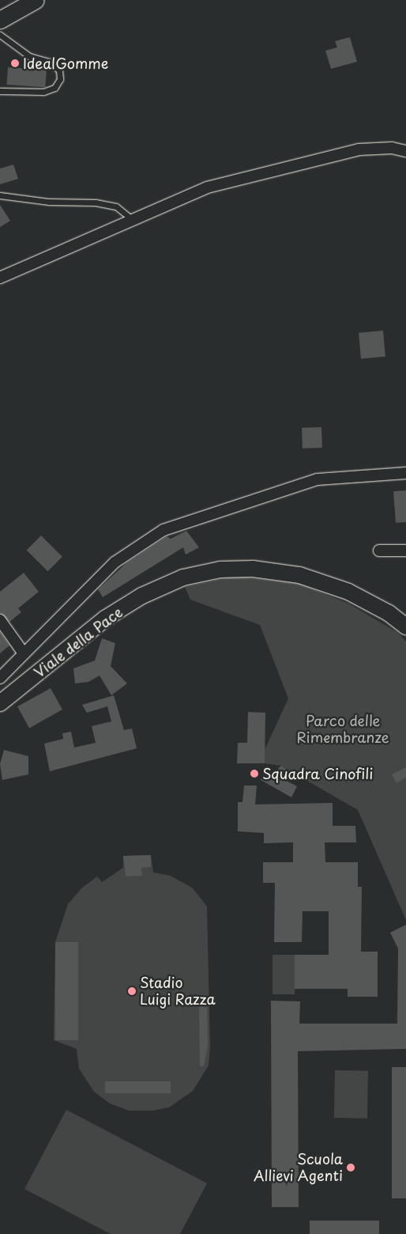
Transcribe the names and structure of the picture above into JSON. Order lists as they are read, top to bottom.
{
  "streets": {
    "main road": ["Viale della Pace"]
  },
  "parks": ["Parco delle Rimembranze"],
  "places": [
    "IdealGomme",
    "Squadra Cinofili",
    "Stadio Luigi Razza",
    "Scuola Allievi Agenti"
  ]
}
